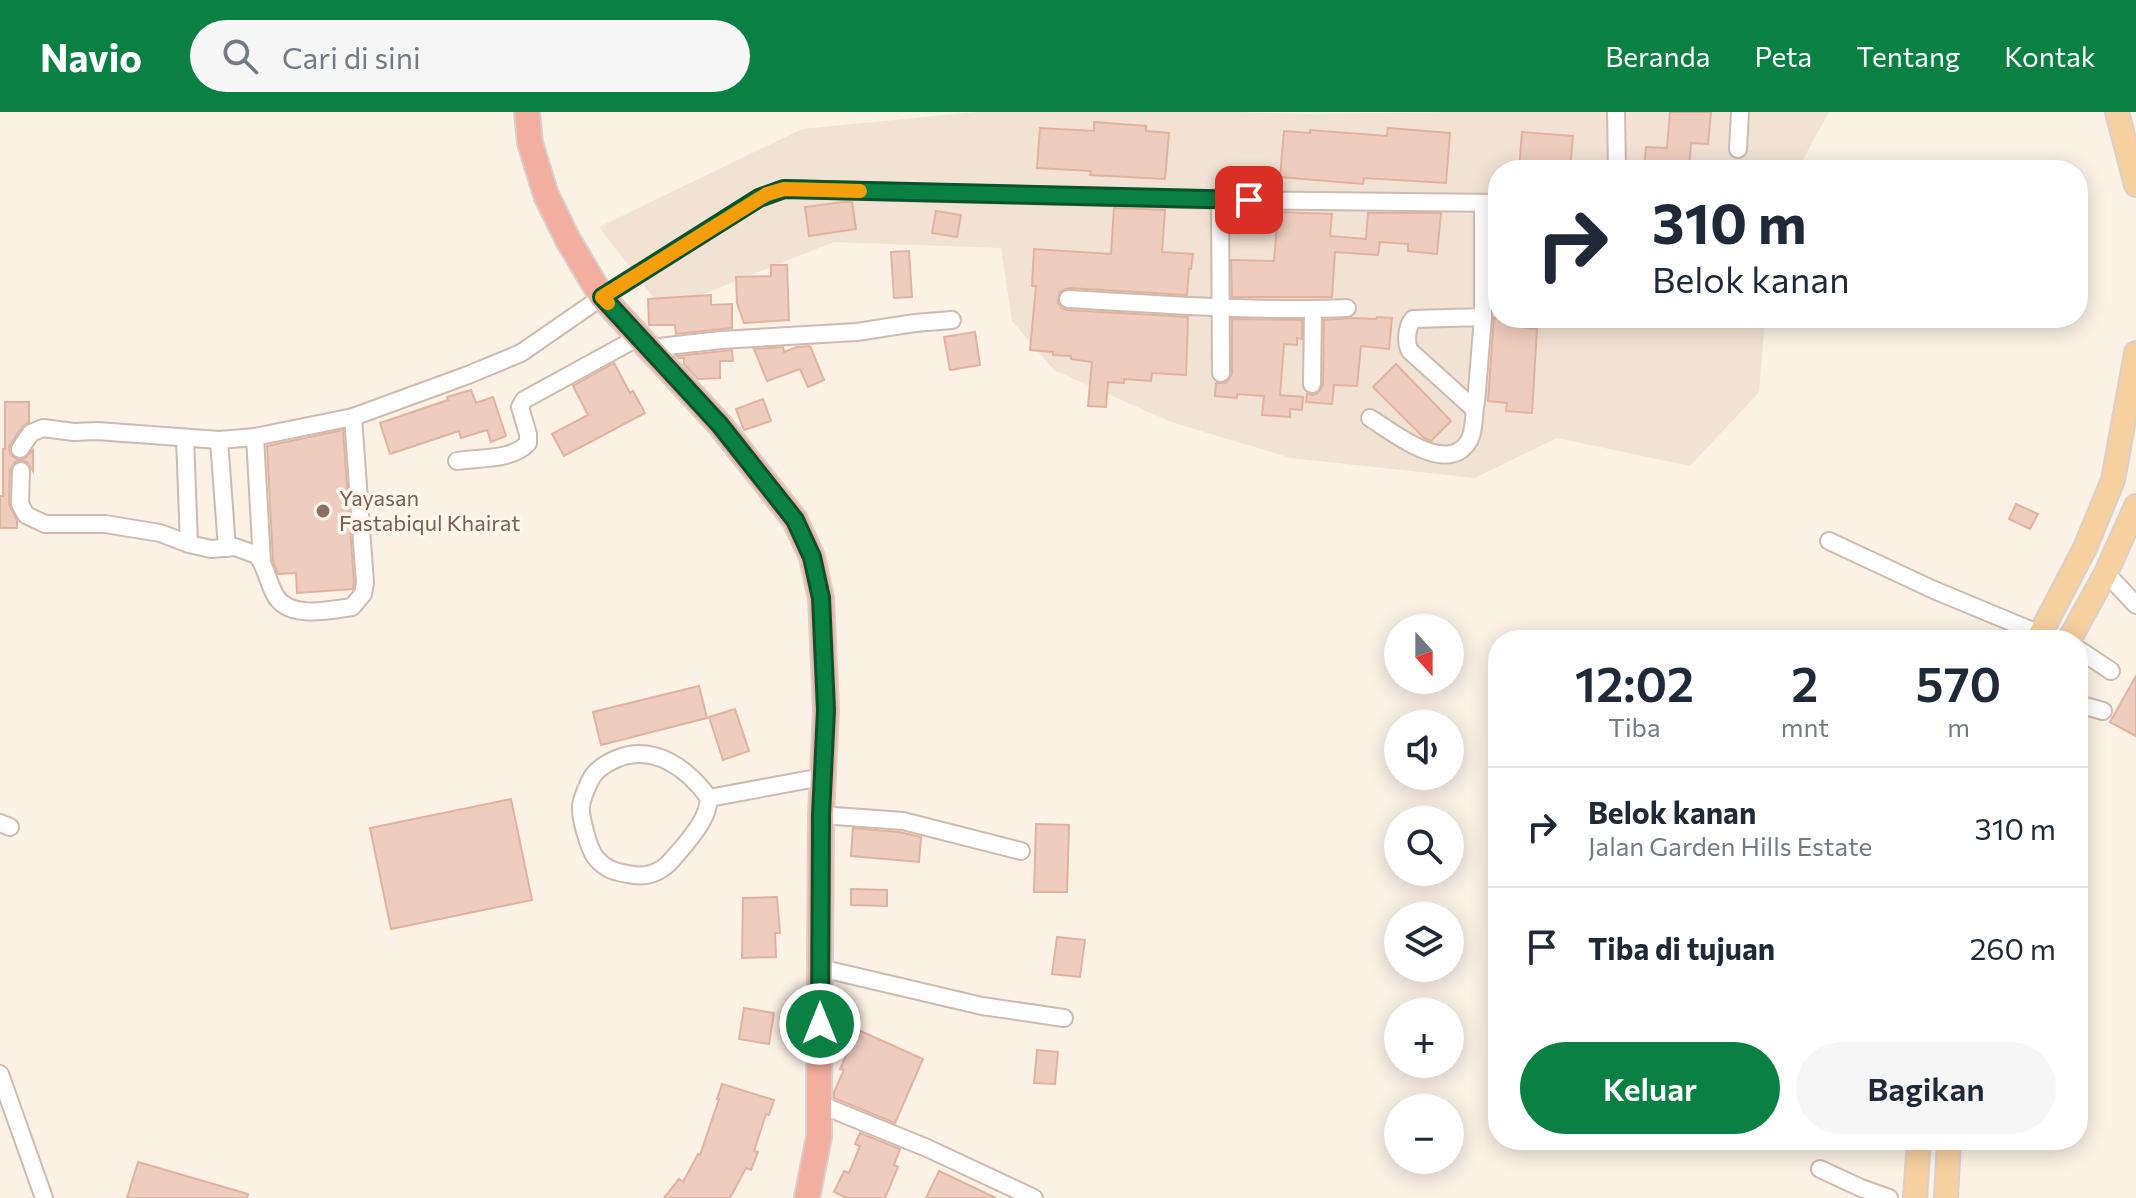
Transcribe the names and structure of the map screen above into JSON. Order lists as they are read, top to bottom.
{
  "places": ["Yayasan Fastabiqul Khairat"],
  "north": "bottom",
  "page": {
    "header": "Navio",
    "search": "Cari di sini",
    "nav": [
      "Beranda",
      "Peta",
      "Tentang",
      "Kontak"
    ],
    "turn": ["310 m", "Belok kanan"],
    "map_buttons": ["+", "−"],
    "eta": [
      "12:02",
      "Tiba",
      "2",
      "mnt",
      "570",
      "m"
    ],
    "list": [
      {
        "name": "Belok kanan",
        "note": "Jalan Garden Hills Estate",
        "value": "310 m"
      },
      {
        "name": "Tiba di tujuan",
        "value": "260 m"
      }
    ],
    "buttons": ["Keluar", "Bagikan"]
  }
}
